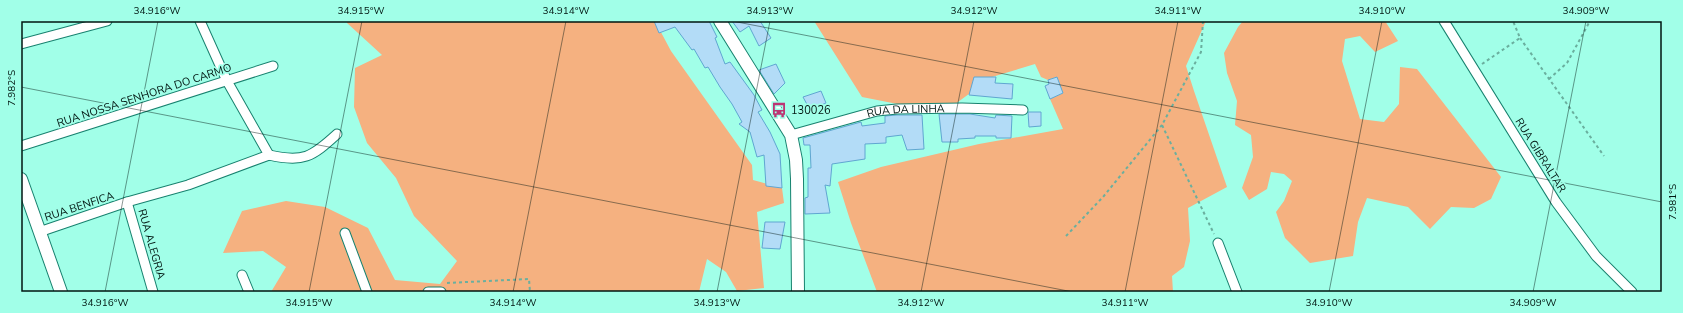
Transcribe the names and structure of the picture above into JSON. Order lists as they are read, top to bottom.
{
  "streets": {
    "street": [
      "RUA NOSSA SENHORA DO CARMO",
      "RUA DA LINHA",
      "RUA GIBRALTAR",
      "RUA BENFICA",
      "RUA ALEGRIA"
    ]
  },
  "crossings": [
    ["RUA BENFICA", "RUA ALEGRIA"]
  ],
  "places": {
    "bus stop": ["130026"]
  },
  "coordinates": [
    "34.916°W",
    "34.915°W",
    "34.914°W",
    "34.913°W",
    "34.912°W",
    "34.911°W",
    "34.910°W",
    "34.909°W",
    "7.982°S",
    "7.981°S"
  ]
}
